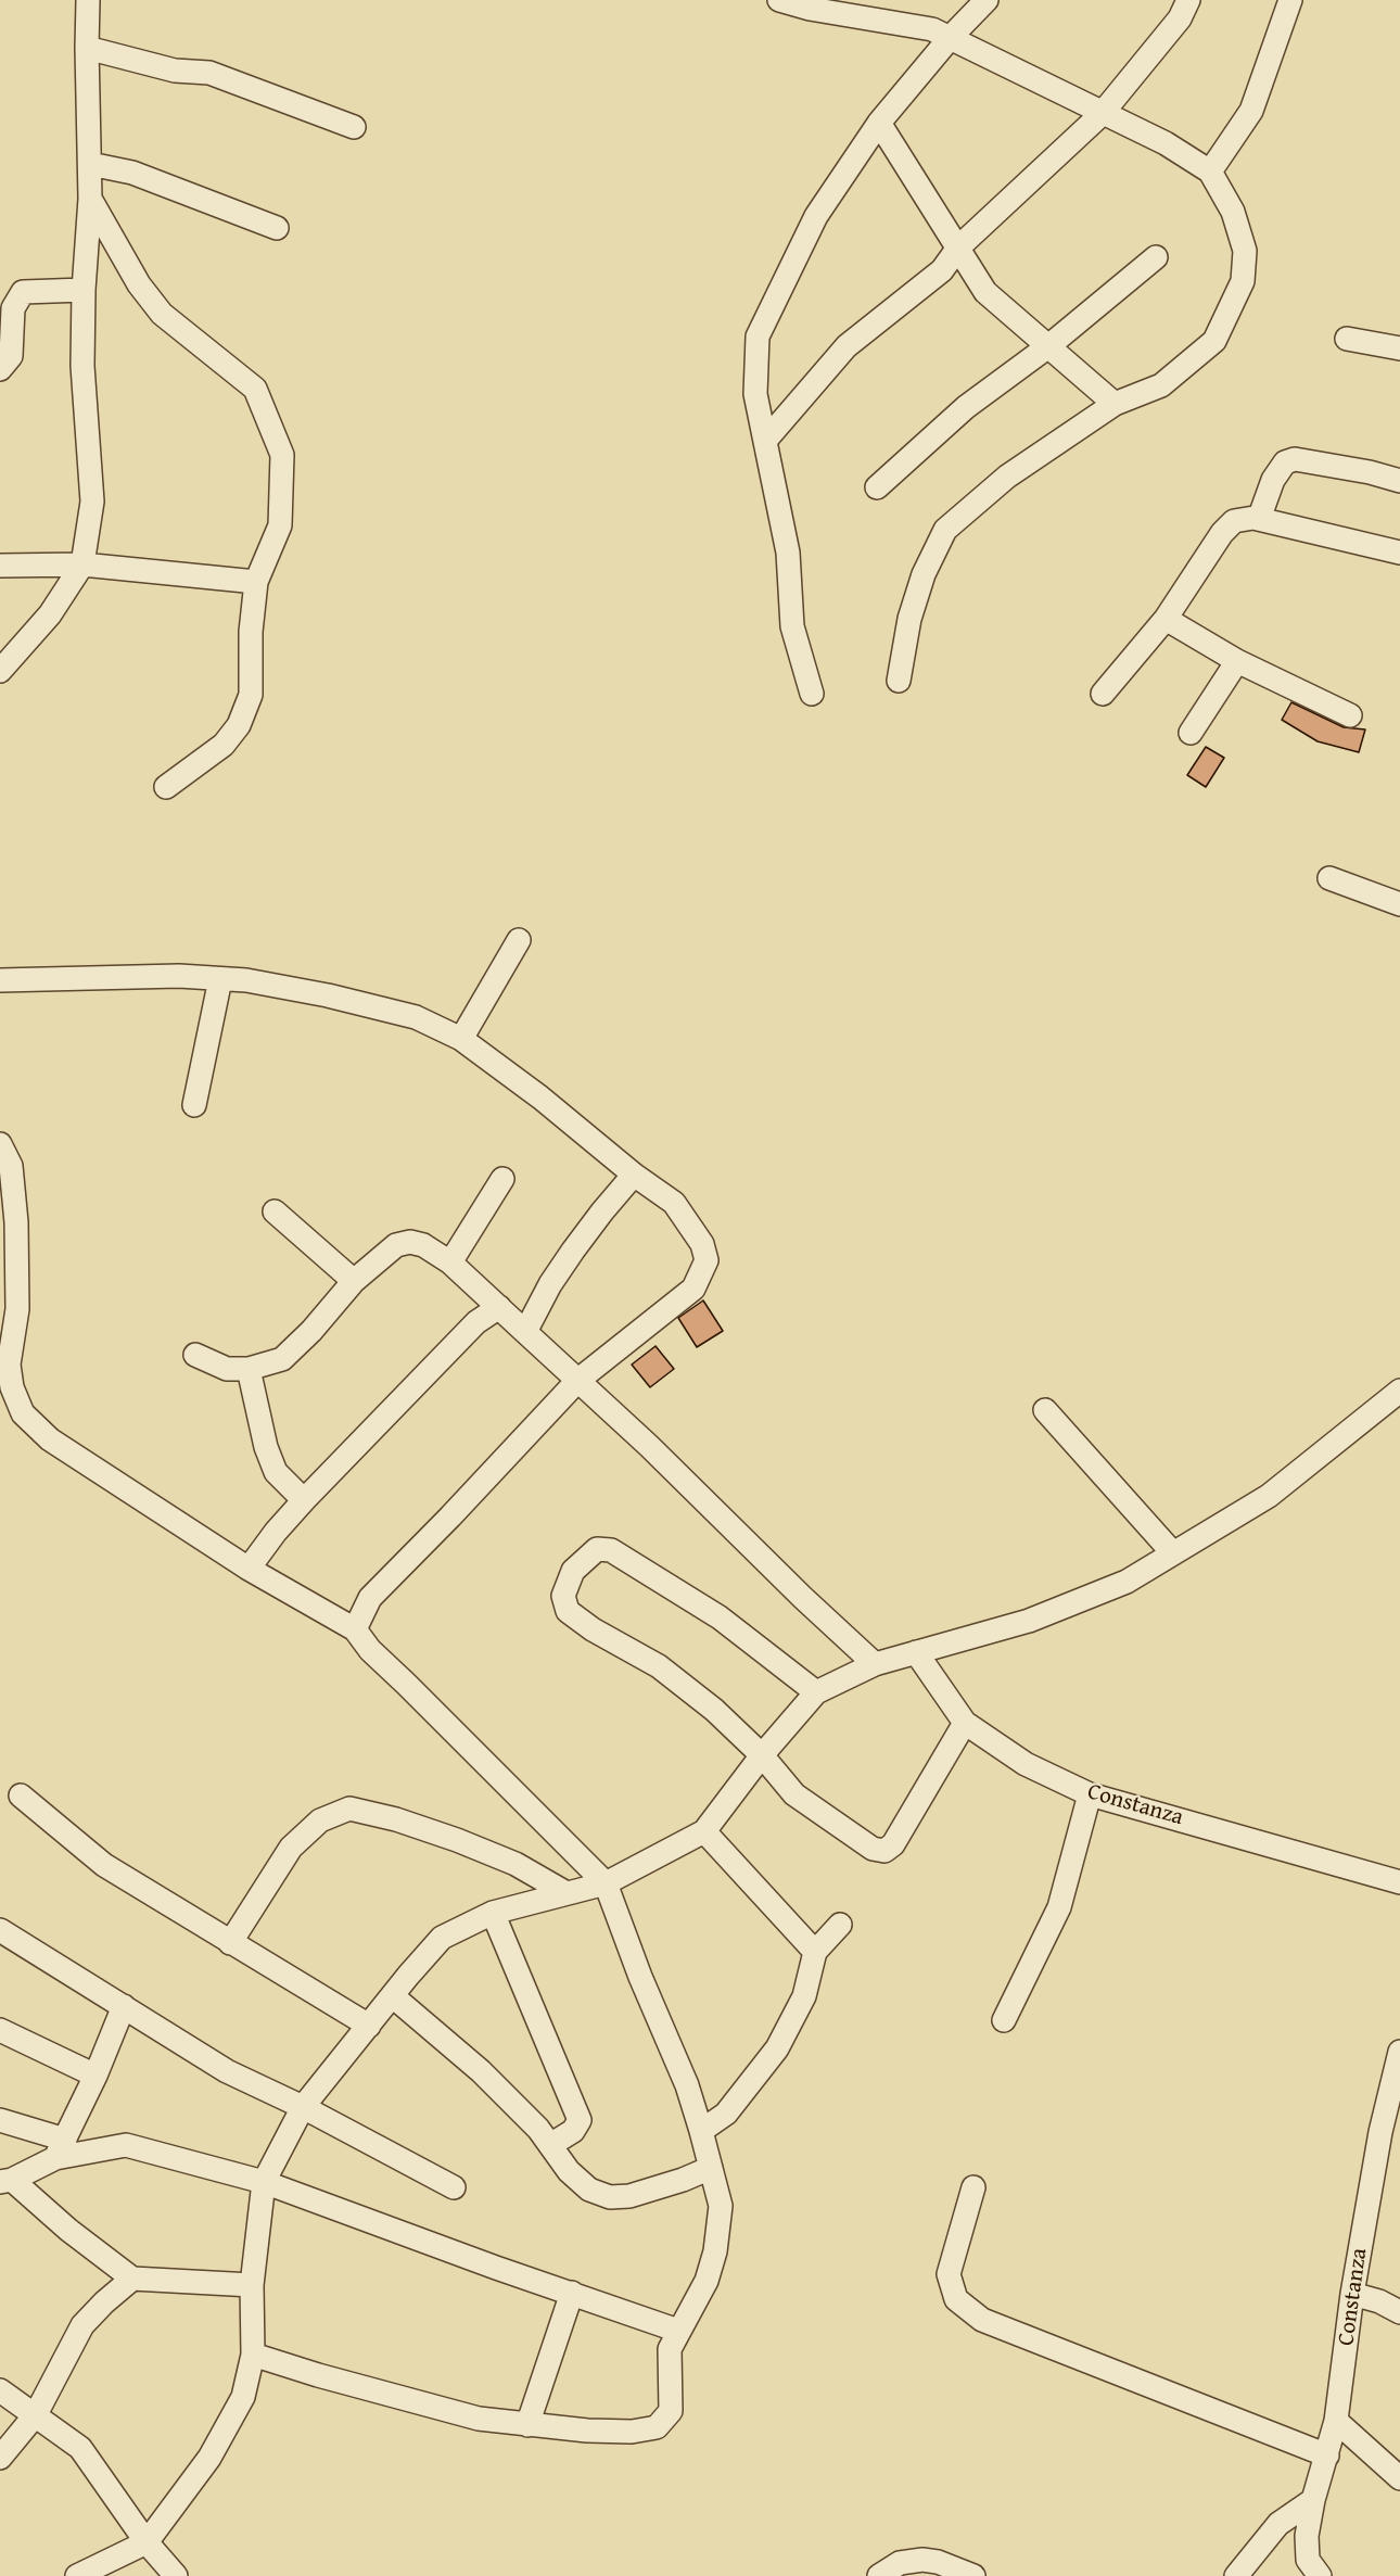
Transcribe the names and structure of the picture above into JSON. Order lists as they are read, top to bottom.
{
  "streets": {
    "street": ["Constanza"]
  }
}
